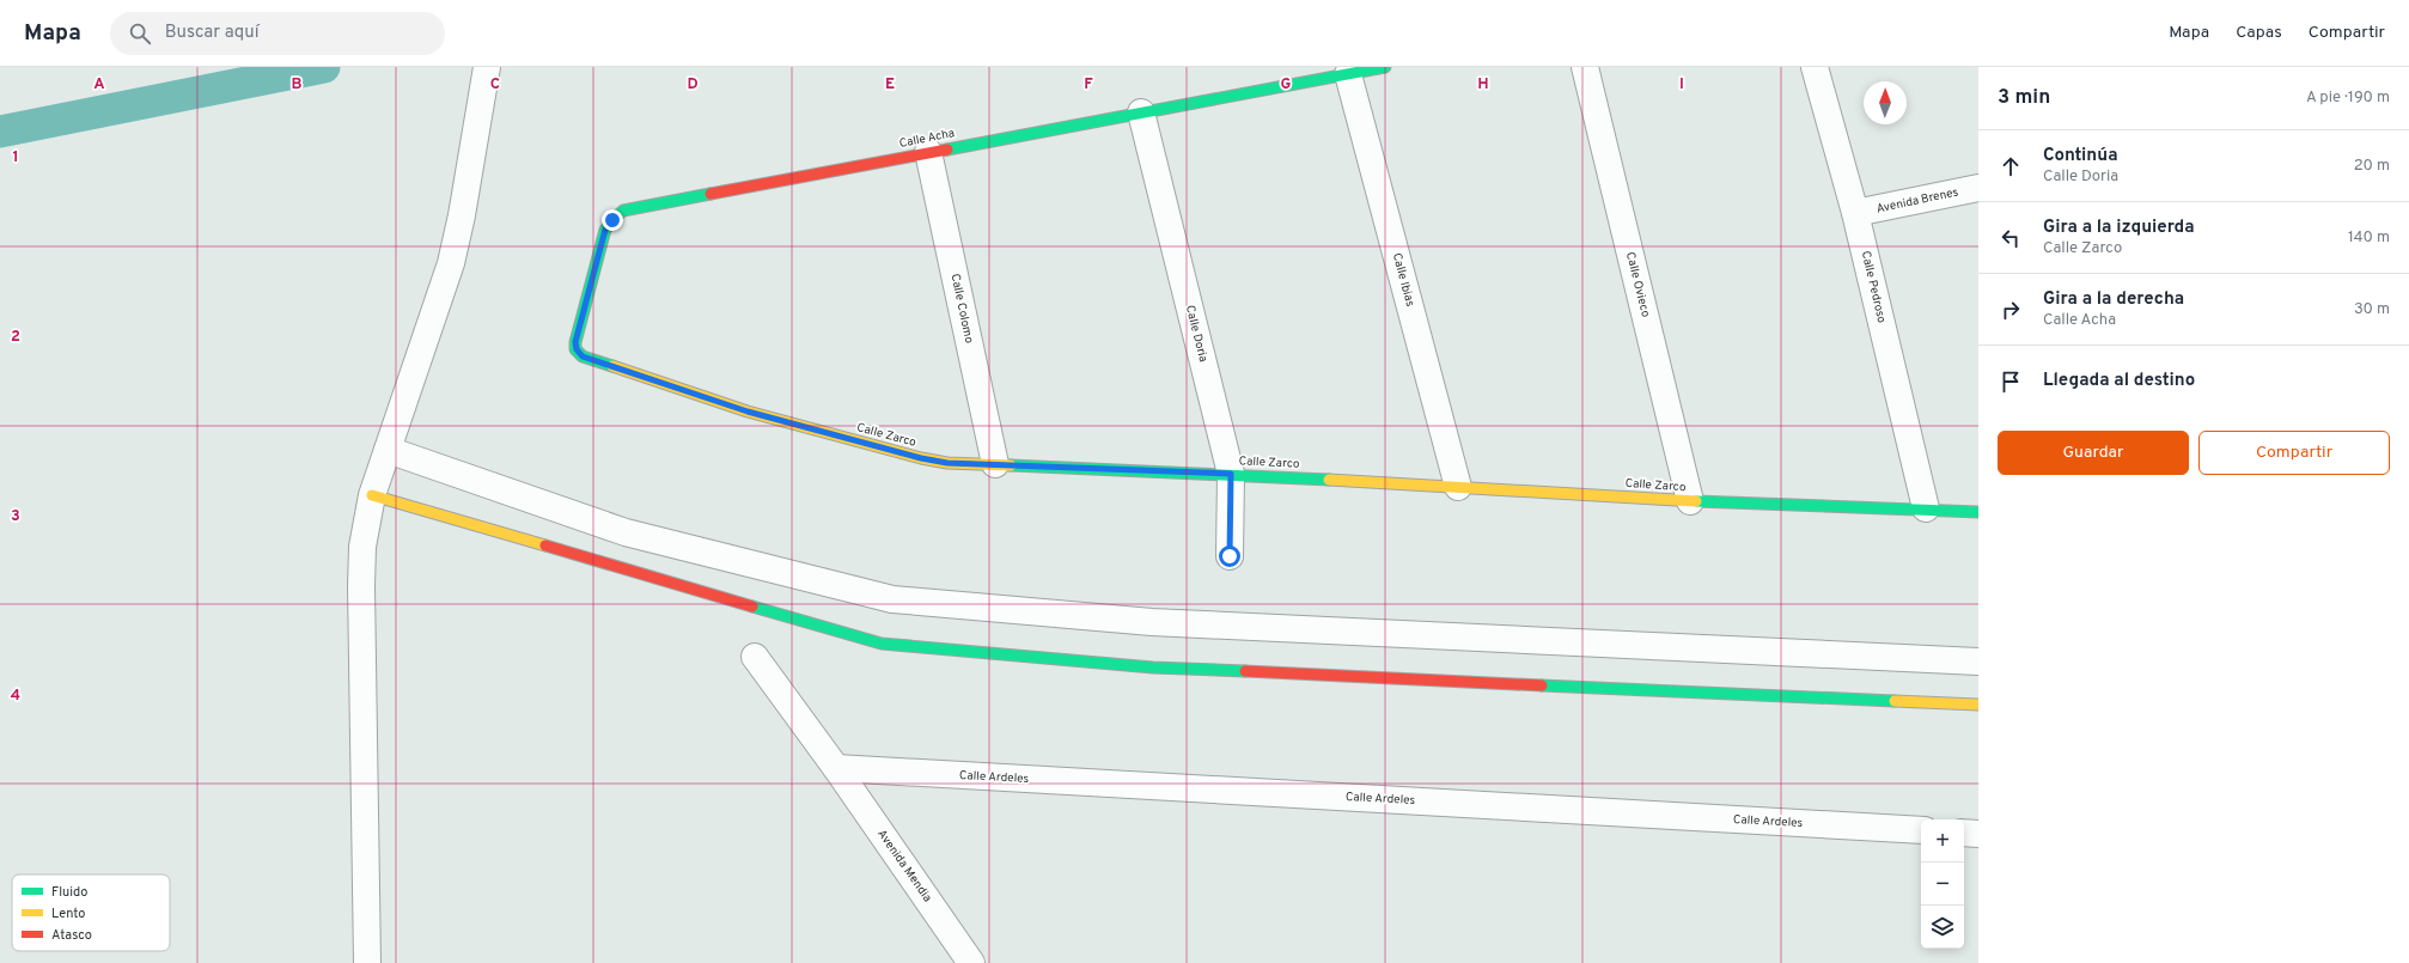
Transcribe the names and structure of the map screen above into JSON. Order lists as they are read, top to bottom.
{
  "streets": {
    "street": [
      "Calle Acha",
      "Avenida Brenes",
      "Calle Ibias",
      "Calle Ovieco",
      "Calle Pedroso",
      "Calle Colomo",
      "Calle Doria",
      "Calle Zarco",
      "Calle Ardeles",
      "Avenida Mendia"
    ]
  },
  "crossings": [
    ["Calle Acha", "Calle Ibias"],
    ["Calle Acha", "Calle Colomo"],
    ["Calle Acha", "Calle Doria"],
    ["Calle Acha", "Calle Zarco"],
    ["Avenida Brenes", "Calle Pedroso"],
    ["Calle Ibias", "Calle Zarco"],
    ["Calle Ovieco", "Calle Zarco"],
    ["Calle Pedroso", "Calle Zarco"],
    ["Calle Colomo", "Calle Zarco"],
    ["Calle Doria", "Calle Zarco"],
    ["Calle Ardeles", "Avenida Mendia"]
  ],
  "legend": ["Fluido", "Lento", "Atasco"],
  "north": "top",
  "page": {
    "header": "Mapa",
    "search": "Buscar aquí",
    "nav": ["Mapa", "Capas", "Compartir"],
    "heading": ["3 min", "A pie · 190 m"],
    "list": [
      ["Continúa", "Calle Doria", "20 m"],
      ["Gira a la izquierda", "Calle Zarco", "140 m"],
      ["Gira a la derecha", "Calle Acha", "30 m"],
      "Llegada al destino"
    ],
    "buttons": ["Guardar", "Compartir"],
    "map_buttons": ["+", "−"]
  },
  "grid": {
    "columns": [
      "A",
      "B",
      "C",
      "D",
      "E",
      "F",
      "G",
      "H",
      "I"
    ],
    "rows": [
      "1",
      "2",
      "3",
      "4"
    ]
  }
}
